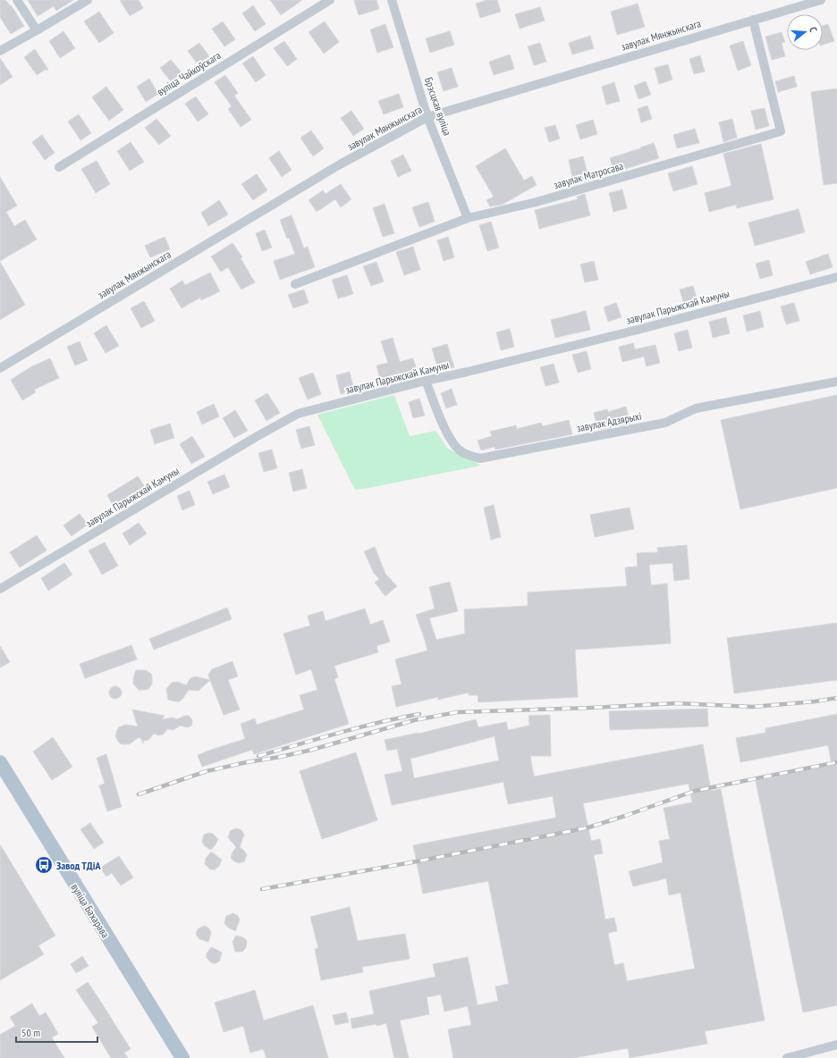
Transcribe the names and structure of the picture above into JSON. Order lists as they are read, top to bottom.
{
  "streets": {
    "main road": ["вуліца Бахарава"],
    "street": [
      "завулак Мянжынскага",
      "вуліца Чайкоўскага",
      "Брэсцкая вуліца",
      "завулак Матросава",
      "завулак Парыжскай Камуны",
      "завулак Адзярыхі"
    ]
  },
  "crossings": [
    ["завулак Мянжынскага", "Брэсцкая вуліца"],
    ["завулак Мянжынскага", "завулак Матросава"],
    ["Брэсцкая вуліца", "завулак Матросава"],
    ["завулак Парыжскай Камуны", "завулак Адзярыхі"]
  ],
  "places": {
    "bus stop": ["Завод ТДіА"]
  },
  "scale_bar": "50 m",
  "north": "right"
}
